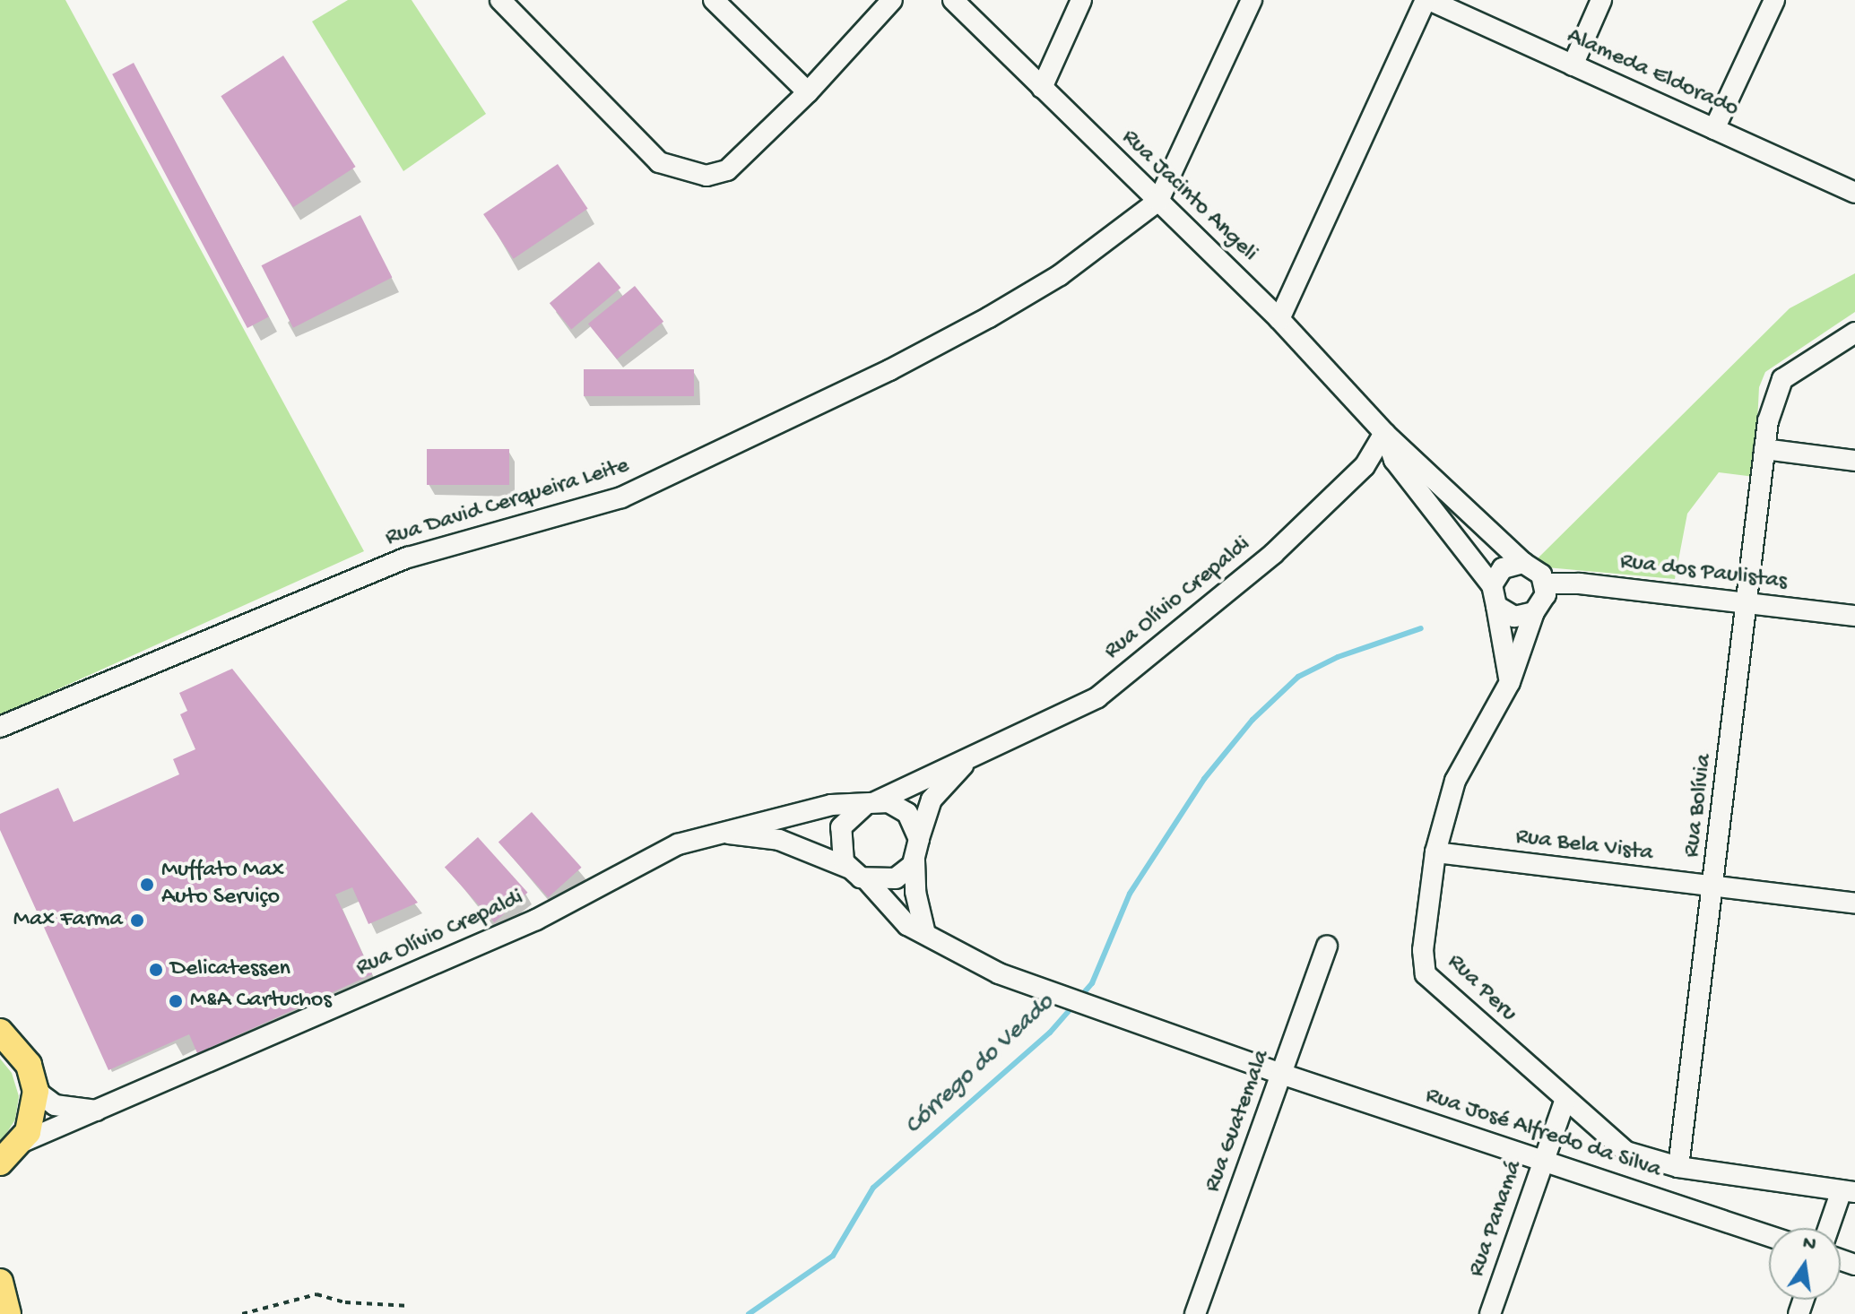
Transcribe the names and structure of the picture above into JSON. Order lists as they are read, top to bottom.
{
  "streets": {
    "street": [
      "Alameda Eldorado",
      "Rua Jacinto Angeli",
      "Rua David Cerqueira Leite",
      "Rua dos Paulistas",
      "Rua Olívio Crepaldi",
      "Rua Bolívia",
      "Rua Bela Vista",
      "Rua Peru",
      "Rua Guatemala",
      "Rua José Alfredo da Silva",
      "Rua Panamá"
    ]
  },
  "crossings": [
    ["Rua Jacinto Angeli", "Rua David Cerqueira Leite"],
    ["Rua Jacinto Angeli", "Rua dos Paulistas"],
    ["Rua Jacinto Angeli", "Rua Olívio Crepaldi"],
    ["Rua Jacinto Angeli", "Rua Peru"],
    ["Rua dos Paulistas", "Rua Bolívia"],
    ["Rua dos Paulistas", "Rua Peru"],
    ["Rua Olívio Crepaldi", "Rua José Alfredo da Silva"],
    ["Rua Bolívia", "Rua Bela Vista"],
    ["Rua Bolívia", "Rua Peru"],
    ["Rua Bela Vista", "Rua Peru"],
    ["Rua Peru", "Rua Panamá"],
    ["Rua Guatemala", "Rua José Alfredo da Silva"],
    ["Rua José Alfredo da Silva", "Rua Panamá"]
  ],
  "water": ["Córrego do Veado"],
  "places": [
    "Muffato Max Auto Serviço",
    "Max Farma",
    "Delicatessen",
    "M&A Cartuchos"
  ],
  "north": "top"
}
